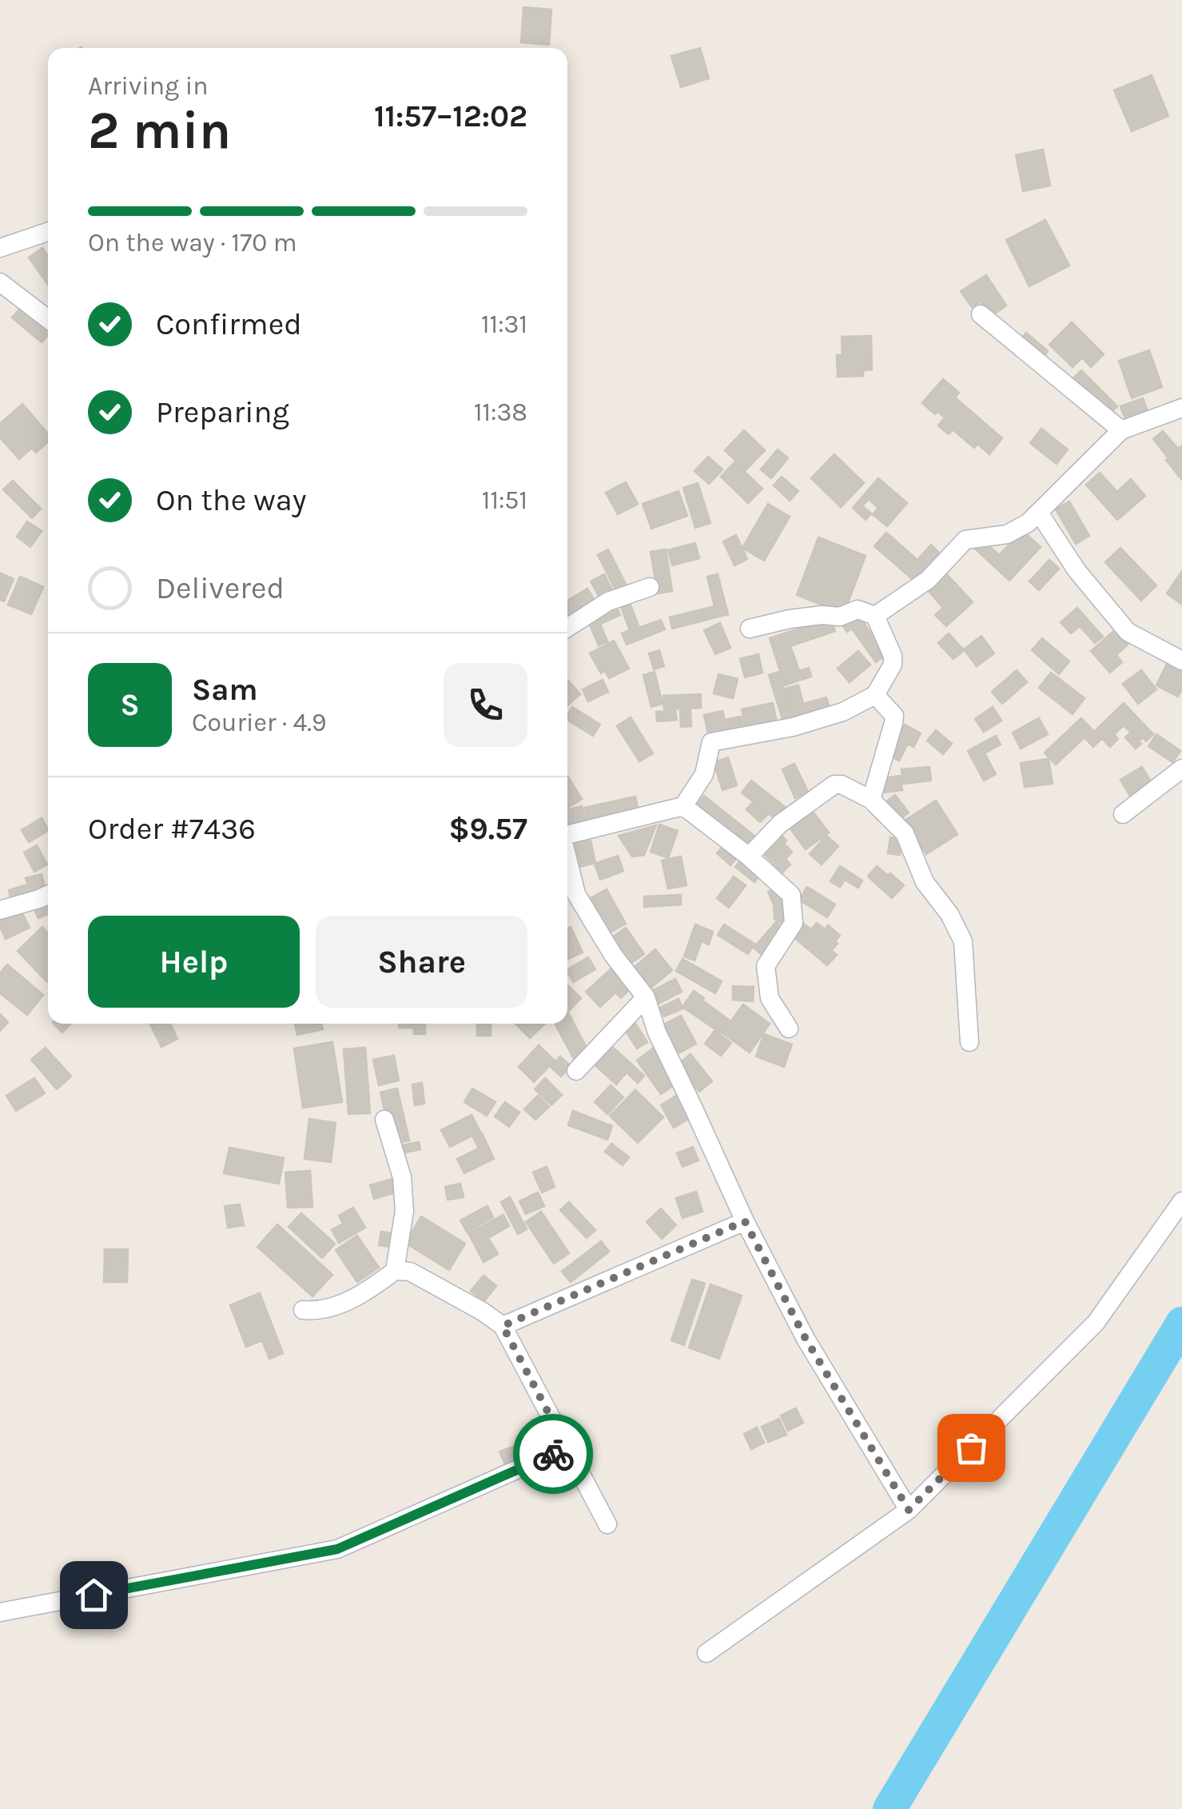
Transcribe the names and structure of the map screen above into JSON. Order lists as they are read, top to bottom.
{
  "page": {
    "heading": ["2 min", "Arriving in", "11:57–12:02"],
    "panel": [
      "Sam",
      "Courier · 4.9",
      "Order #7436",
      "$9.57"
    ],
    "bar": "On the way · 170 m",
    "list": [
      ["Confirmed", "11:31"],
      ["Preparing", "11:38"],
      ["On the way", "11:51"],
      "Delivered"
    ],
    "round": "S",
    "buttons": ["Help", "Share"]
  }
}
